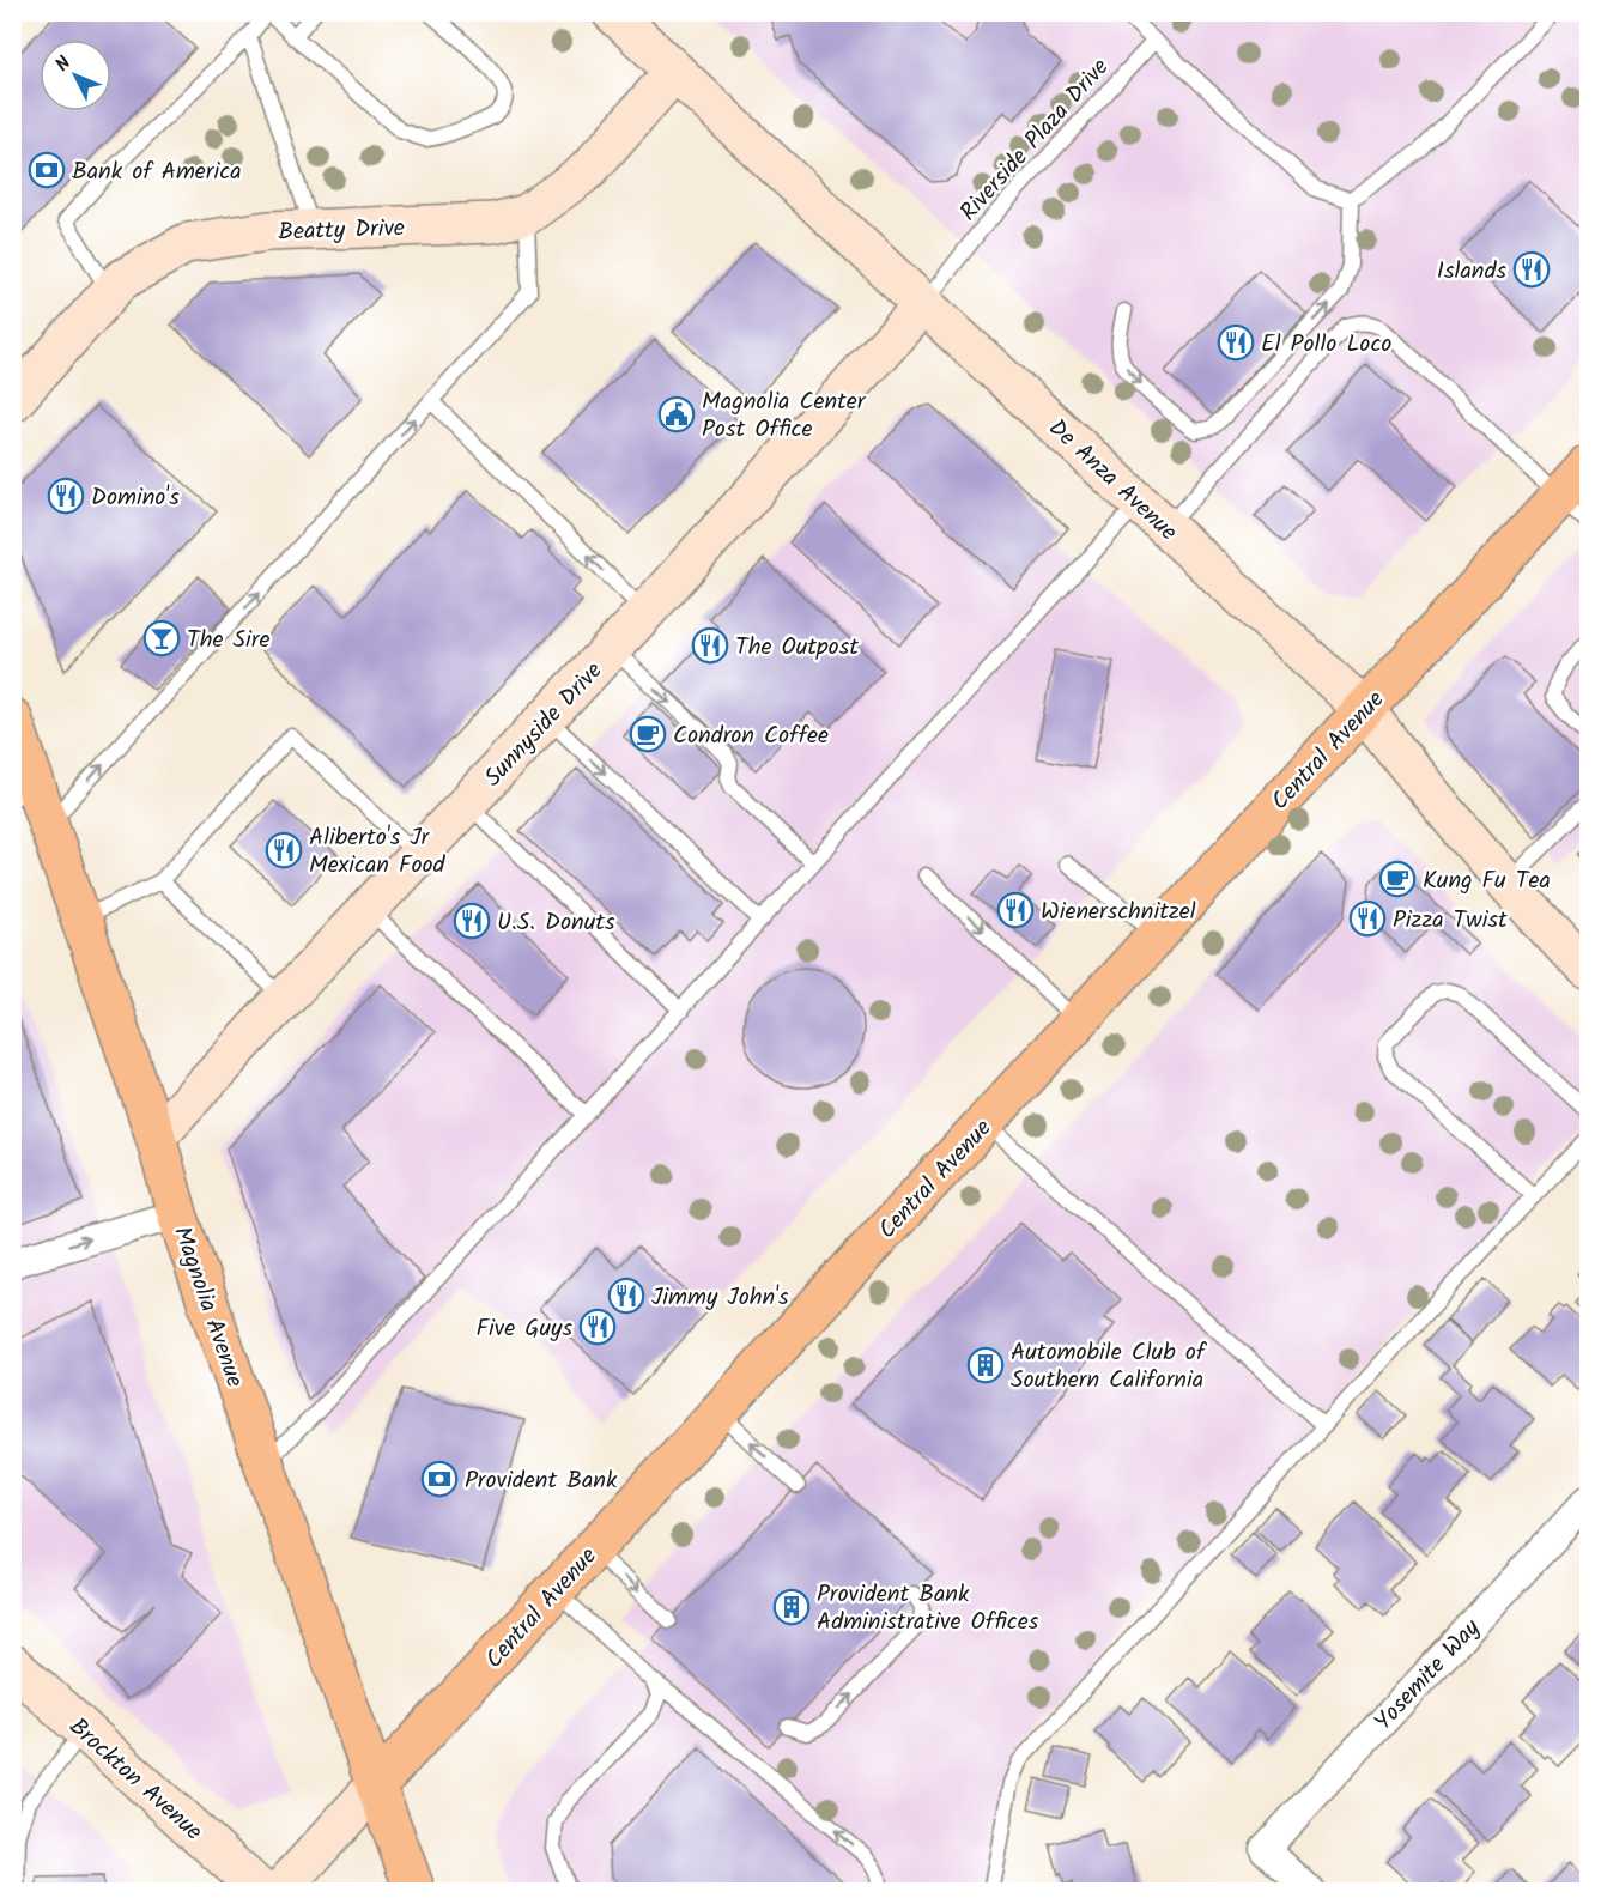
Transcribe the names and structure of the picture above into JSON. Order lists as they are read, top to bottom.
{
  "streets": {
    "main road": ["Central Avenue", "Magnolia Avenue"],
    "street": [
      "Beatty Drive",
      "De Anza Avenue",
      "Sunnyside Drive",
      "Yosemite Way",
      "Brockton Avenue"
    ],
    "lane": ["Riverside Plaza Drive"]
  },
  "crossings": [
    ["Riverside Plaza Drive", "De Anza Avenue"],
    ["Riverside Plaza Drive", "Sunnyside Drive"],
    ["Beatty Drive", "De Anza Avenue"],
    ["De Anza Avenue", "Sunnyside Drive"],
    ["De Anza Avenue", "Central Avenue"],
    ["Sunnyside Drive", "Magnolia Avenue"],
    ["Central Avenue", "Magnolia Avenue"]
  ],
  "places": {
    "bank": ["Bank of America", "Provident Bank"],
    "restaurant": [
      "Islands",
      "El Pollo Loco",
      "Domino's",
      "The Outpost",
      "Aliberto's Jr Mexican Food",
      "Wienerschnitzel",
      "Pizza Twist",
      "U.S. Donuts",
      "Jimmy John's",
      "Five Guys"
    ],
    "public building": ["Magnolia Center Post Office"],
    "bar": ["The Sire"],
    "cafe": ["Condron Coffee", "Kung Fu Tea"],
    "building": ["Automobile Club of Southern California", "Provident Bank Administrative Offices"]
  },
  "north": "top left"
}
